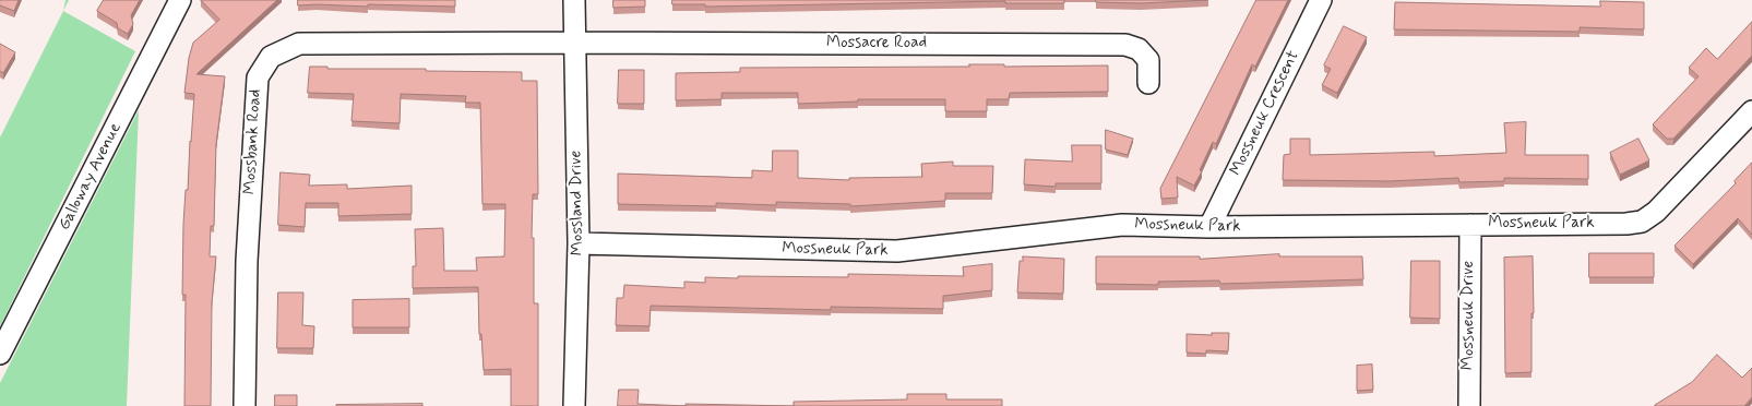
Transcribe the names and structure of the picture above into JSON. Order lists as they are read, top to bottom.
{
  "streets": {
    "street": [
      "Mossacre Road",
      "Mossneuk Crescent",
      "Mossbank Road",
      "Galloway Avenue",
      "Mossland Drive",
      "Mossneuk Park",
      "Mossneuk Drive"
    ]
  },
  "crossings": [
    ["Mossacre Road", "Mossbank Road"],
    ["Mossacre Road", "Mossland Drive"],
    ["Mossneuk Crescent", "Mossneuk Park"],
    ["Mossbank Road", "Mossland Drive"],
    ["Mossland Drive", "Mossneuk Park"],
    ["Mossneuk Park", "Mossneuk Drive"]
  ]
}
